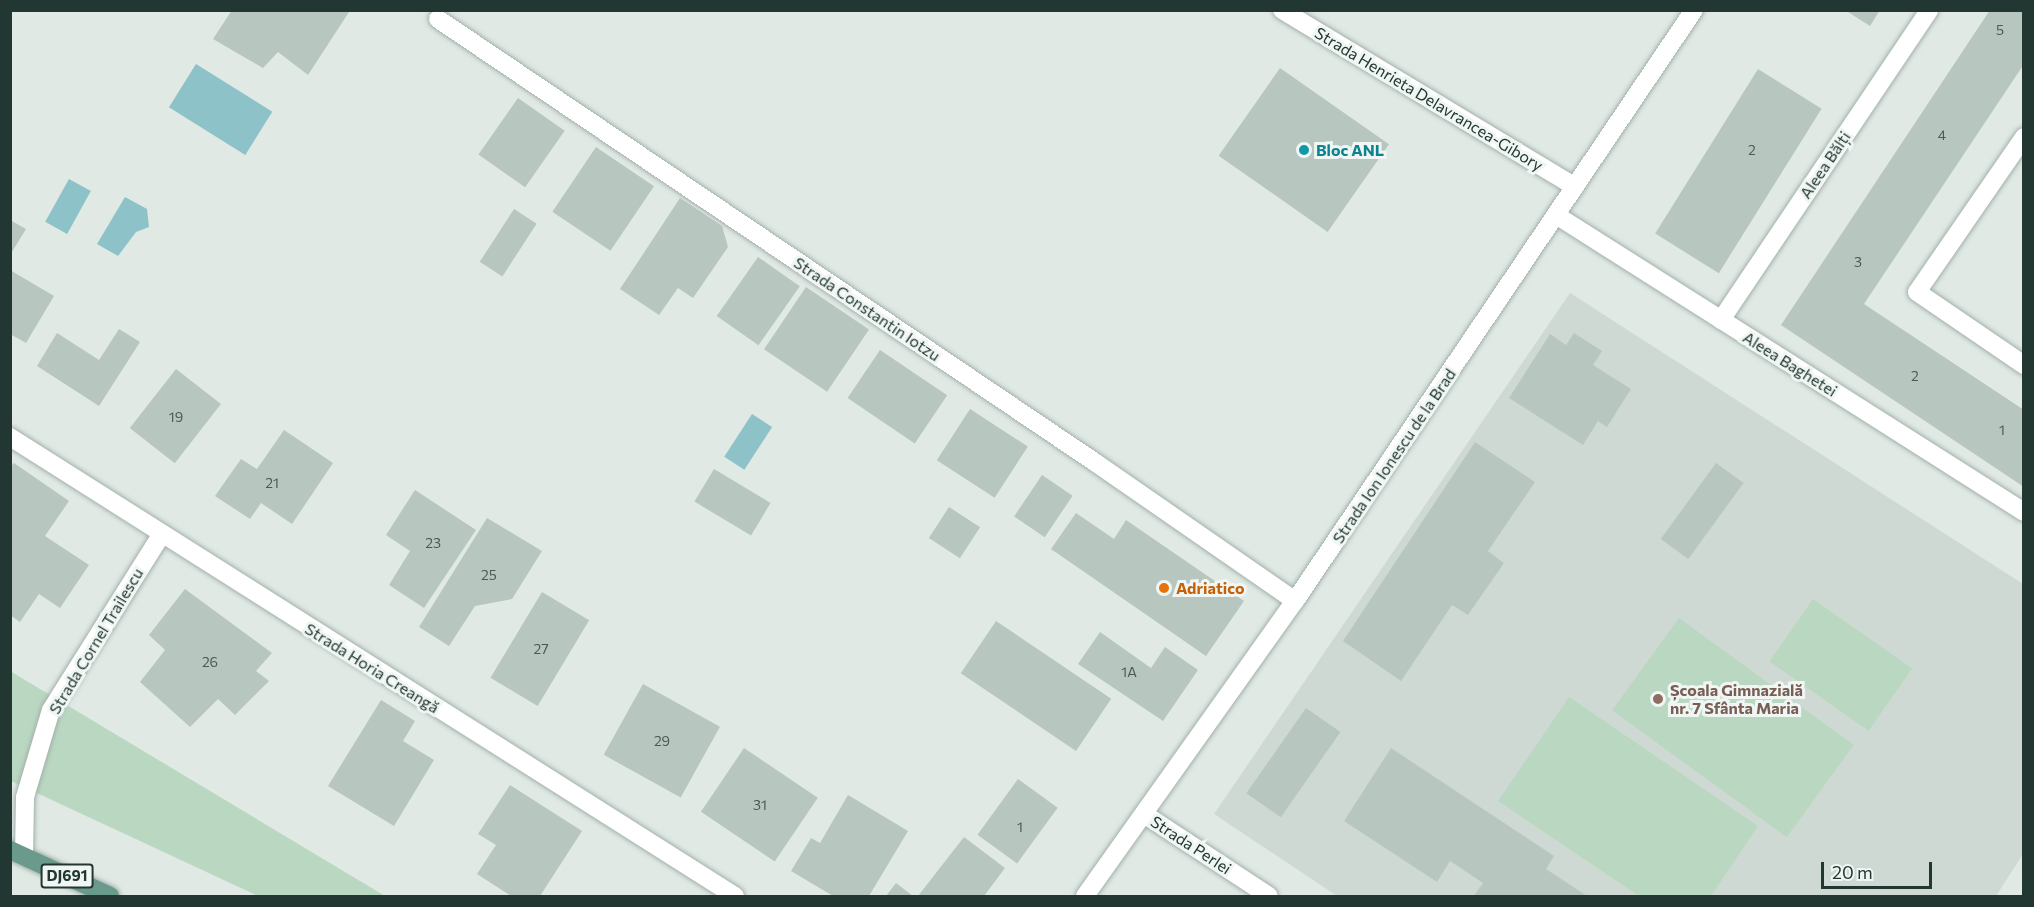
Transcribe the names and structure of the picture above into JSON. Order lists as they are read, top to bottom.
{
  "streets": {
    "main road": ["DJ691"],
    "street": [
      "Strada Henrieta Delavrancea-Gibory",
      "Aleea Bălți",
      "Strada Constantin Iotzu",
      "Aleea Baghetei",
      "Strada Ion Ionescu de la Brad",
      "Strada Cornel Trailescu",
      "Strada Horia Creangă",
      "Strada Perlei"
    ]
  },
  "crossings": [
    ["Strada Henrieta Delavrancea-Gibory", "Strada Ion Ionescu de la Brad"],
    ["Aleea Bălți", "Aleea Baghetei"],
    ["Strada Constantin Iotzu", "Strada Ion Ionescu de la Brad"],
    ["Aleea Baghetei", "Strada Ion Ionescu de la Brad"],
    ["Strada Ion Ionescu de la Brad", "Strada Perlei"],
    ["Strada Cornel Trailescu", "Strada Horia Creangă"],
    ["Strada Cornel Trailescu", "DJ691"]
  ],
  "places": ["Bloc ANL", "Adriatico", "Școala Gimnazială nr. 7 Sfânta Maria"],
  "house_numbers": [
    "5",
    "4",
    "2",
    "3",
    "2",
    "19",
    "1",
    "21",
    "23",
    "25",
    "27",
    "26",
    "1A",
    "29",
    "31",
    "1"
  ],
  "scale_bar": "20 m"
}
